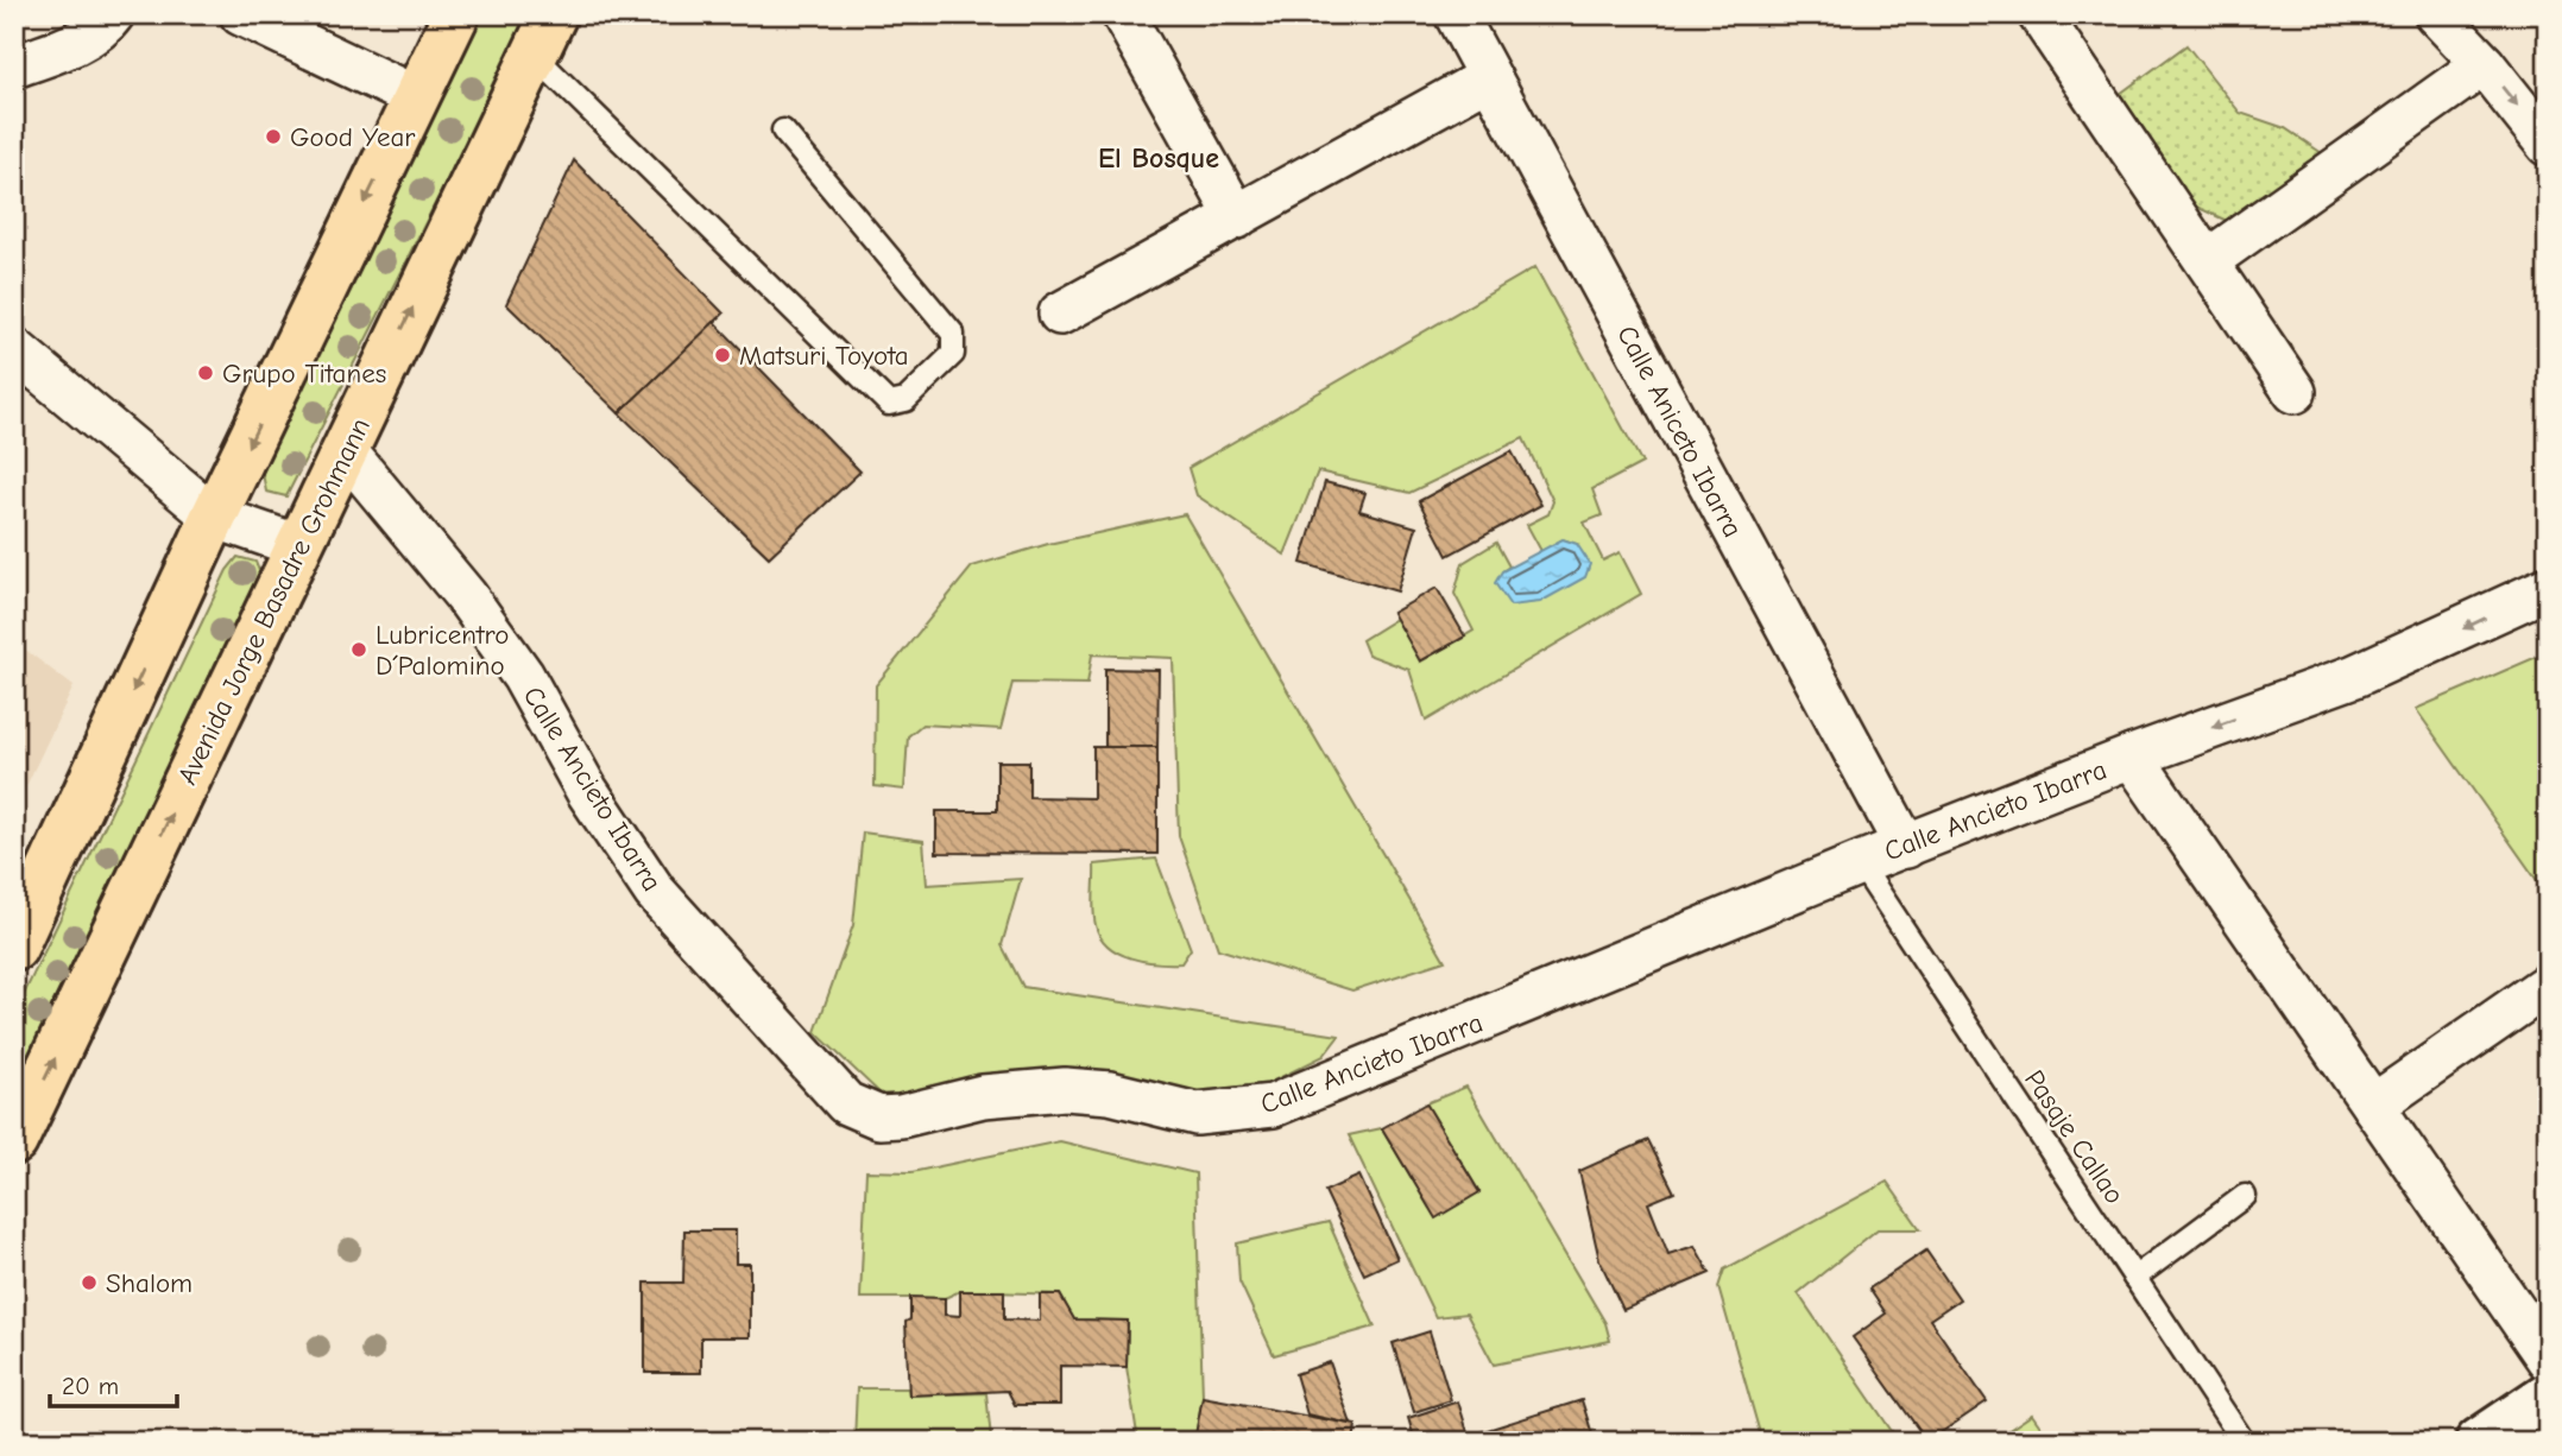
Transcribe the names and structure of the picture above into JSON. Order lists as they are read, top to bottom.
{
  "streets": {
    "highway": ["Avenida Jorge Basadre Grohmann"],
    "street": ["Calle Aniceto Ibarra", "Calle Ancieto Ibarra"],
    "lane": ["Pasaje Callao"]
  },
  "crossings": [
    ["Calle Aniceto Ibarra", "Calle Ancieto Ibarra"],
    ["Avenida Jorge Basadre Grohmann", "Calle Ancieto Ibarra"],
    ["Calle Ancieto Ibarra", "Pasaje Callao"]
  ],
  "districts": ["El Bosque"],
  "places": [
    "Good Year",
    "Matsuri Toyota",
    "Grupo Titanes",
    "Lubricentro D´Palomino",
    "Shalom"
  ],
  "scale_bar": "20 m"
}
